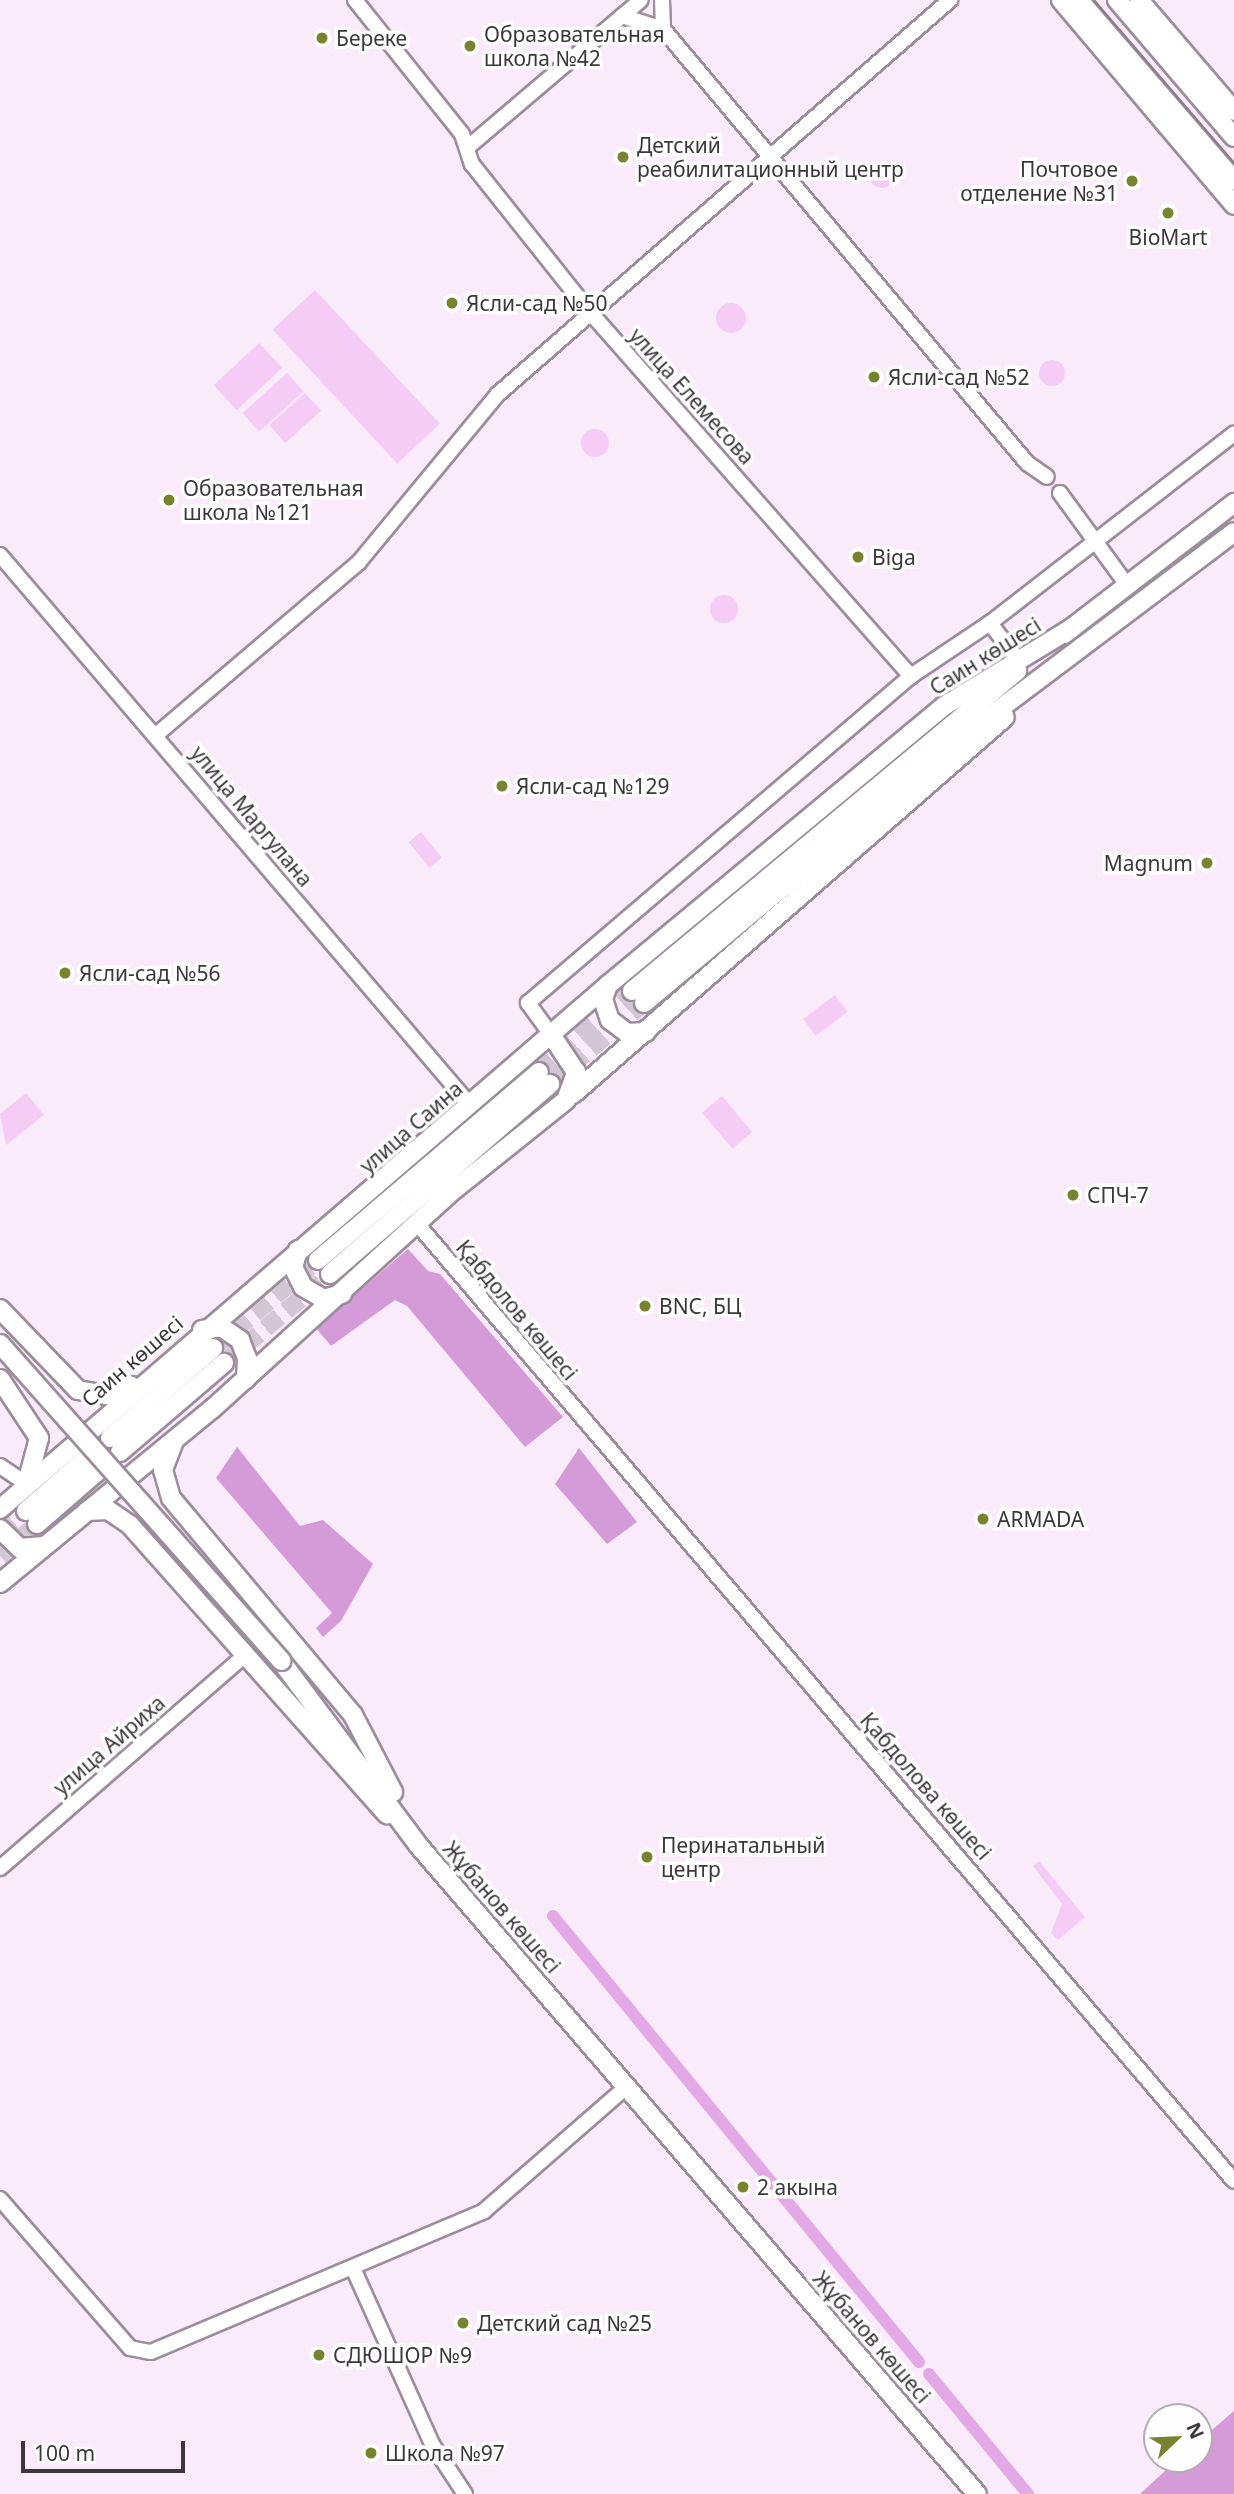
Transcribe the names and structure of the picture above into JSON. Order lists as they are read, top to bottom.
{
  "streets": {
    "main road": ["Саин көшесі", "улица Саина", "Жұбанов көшесі"],
    "street": [
      "улица Елемесова",
      "улица Маргулана",
      "Қабдолов көшесі",
      "улица Айриха",
      "Қабдолова көшесі"
    ]
  },
  "crossings": [
    ["Саин көшесі", "улица Саина"],
    ["Саин көшесі", "Қабдолов көшесі"],
    ["улица Маргулана", "улица Саина"],
    ["Қабдолов көшесі", "Қабдолова көшесі"]
  ],
  "places": [
    "Береке",
    "Образовательная школа №42",
    "Детский реабилитационный центр",
    "Почтовое отделение №31",
    "BioMart",
    "Ясли-сад №50",
    "Ясли-сад №52",
    "Образовательная школа №121",
    "Biga",
    "Ясли-сад №129",
    "Magnum",
    "Ясли-сад №56",
    "СПЧ-7",
    "BNC, БЦ",
    "ARMADA",
    "Перинатальный центр",
    "2 акына",
    "Детский сад №25",
    "СДЮШОР №9",
    "Школа №97"
  ],
  "scale_bar": "100 m",
  "north": "top right"
}
